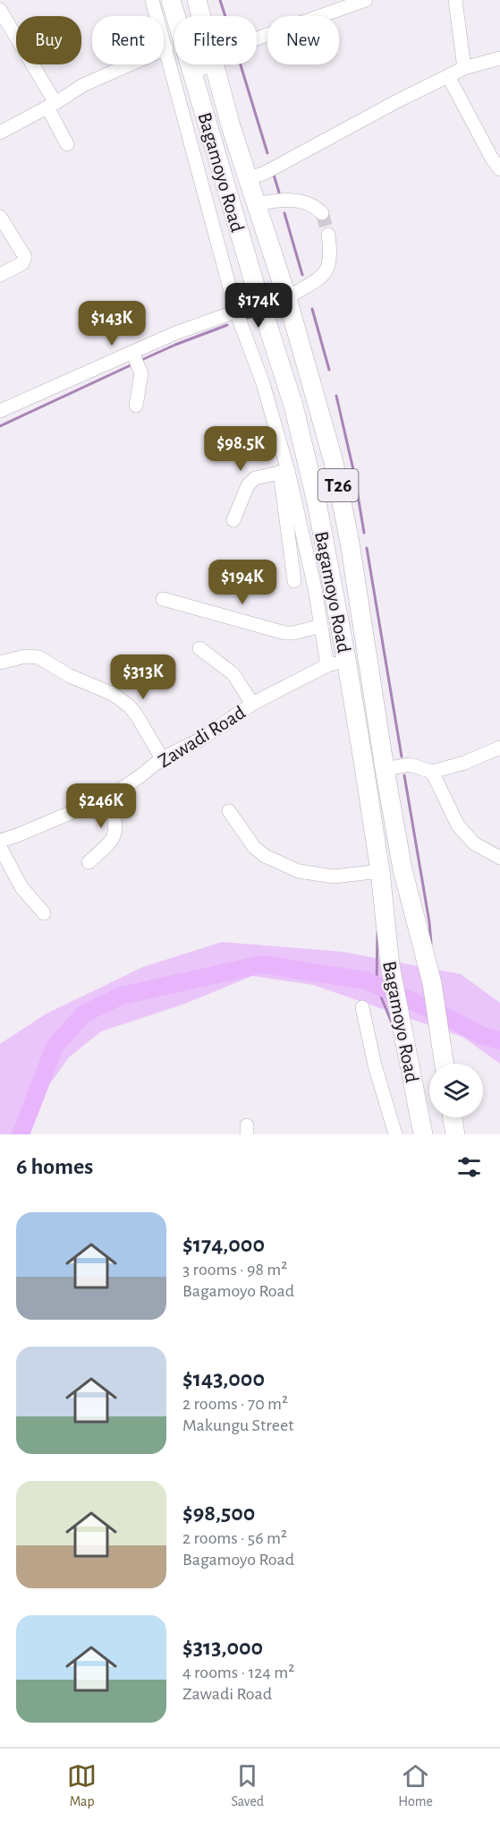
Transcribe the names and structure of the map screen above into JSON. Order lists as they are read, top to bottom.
{
  "streets": {
    "highway": ["Bagamoyo Road", "T26"],
    "street": ["Zawadi Road"]
  },
  "crossings": [
    ["Bagamoyo Road", "Zawadi Road"]
  ],
  "page": {
    "chip": [
      "Buy",
      "Rent",
      "Filters",
      "New"
    ],
    "price": [
      "$174K",
      "$143K",
      "$98.5K",
      "$194K",
      "$313K",
      "$246K"
    ],
    "heading": "6 homes",
    "list": [
      {
        "name": "$174,000",
        "note": "3 rooms · 98 m² · Bagamoyo Road"
      },
      {
        "name": "$143,000",
        "note": "2 rooms · 70 m² · Makungu Street"
      },
      {
        "name": "$98,500",
        "note": "2 rooms · 56 m² · Bagamoyo Road"
      },
      {
        "name": "$313,000",
        "note": "4 rooms · 124 m² · Zawadi Road"
      }
    ],
    "tabs": ["Map", "Saved", "Home"]
  }
}
